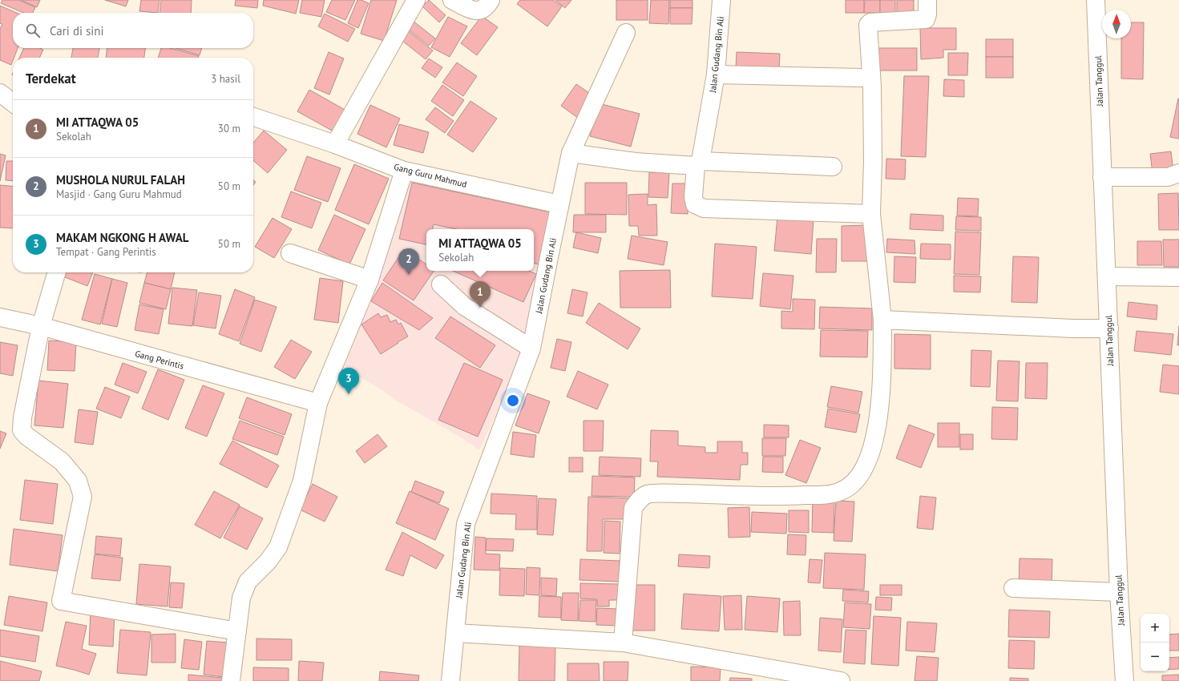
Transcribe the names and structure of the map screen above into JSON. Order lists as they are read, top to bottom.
{
  "streets": {
    "street": [
      "Jalan Gudang Bin Ali",
      "Jalan Tanggul",
      "Gang Guru Mahmud",
      "Gang Perintis"
    ]
  },
  "crossings": [
    ["Jalan Gudang Bin Ali", "Gang Guru Mahmud"]
  ],
  "north": "top",
  "page": {
    "search": "Cari di sini",
    "heading": ["Terdekat", "3 hasil"],
    "list": [
      {
        "mark": "1",
        "name": "MI ATTAQWA 05",
        "note": "Sekolah",
        "value": "30 m"
      },
      {
        "mark": "2",
        "name": "MUSHOLA NURUL FALAH",
        "note": "Masjid · Gang Guru Mahmud",
        "value": "50 m"
      },
      {
        "mark": "3",
        "name": "MAKAM NGKONG H AWAL",
        "note": "Tempat · Gang Perintis",
        "value": "50 m"
      }
    ],
    "popup": ["MI ATTAQWA 05", "Sekolah"],
    "pins": ["2", "1", "3"],
    "map_buttons": ["+", "−"]
  }
}
